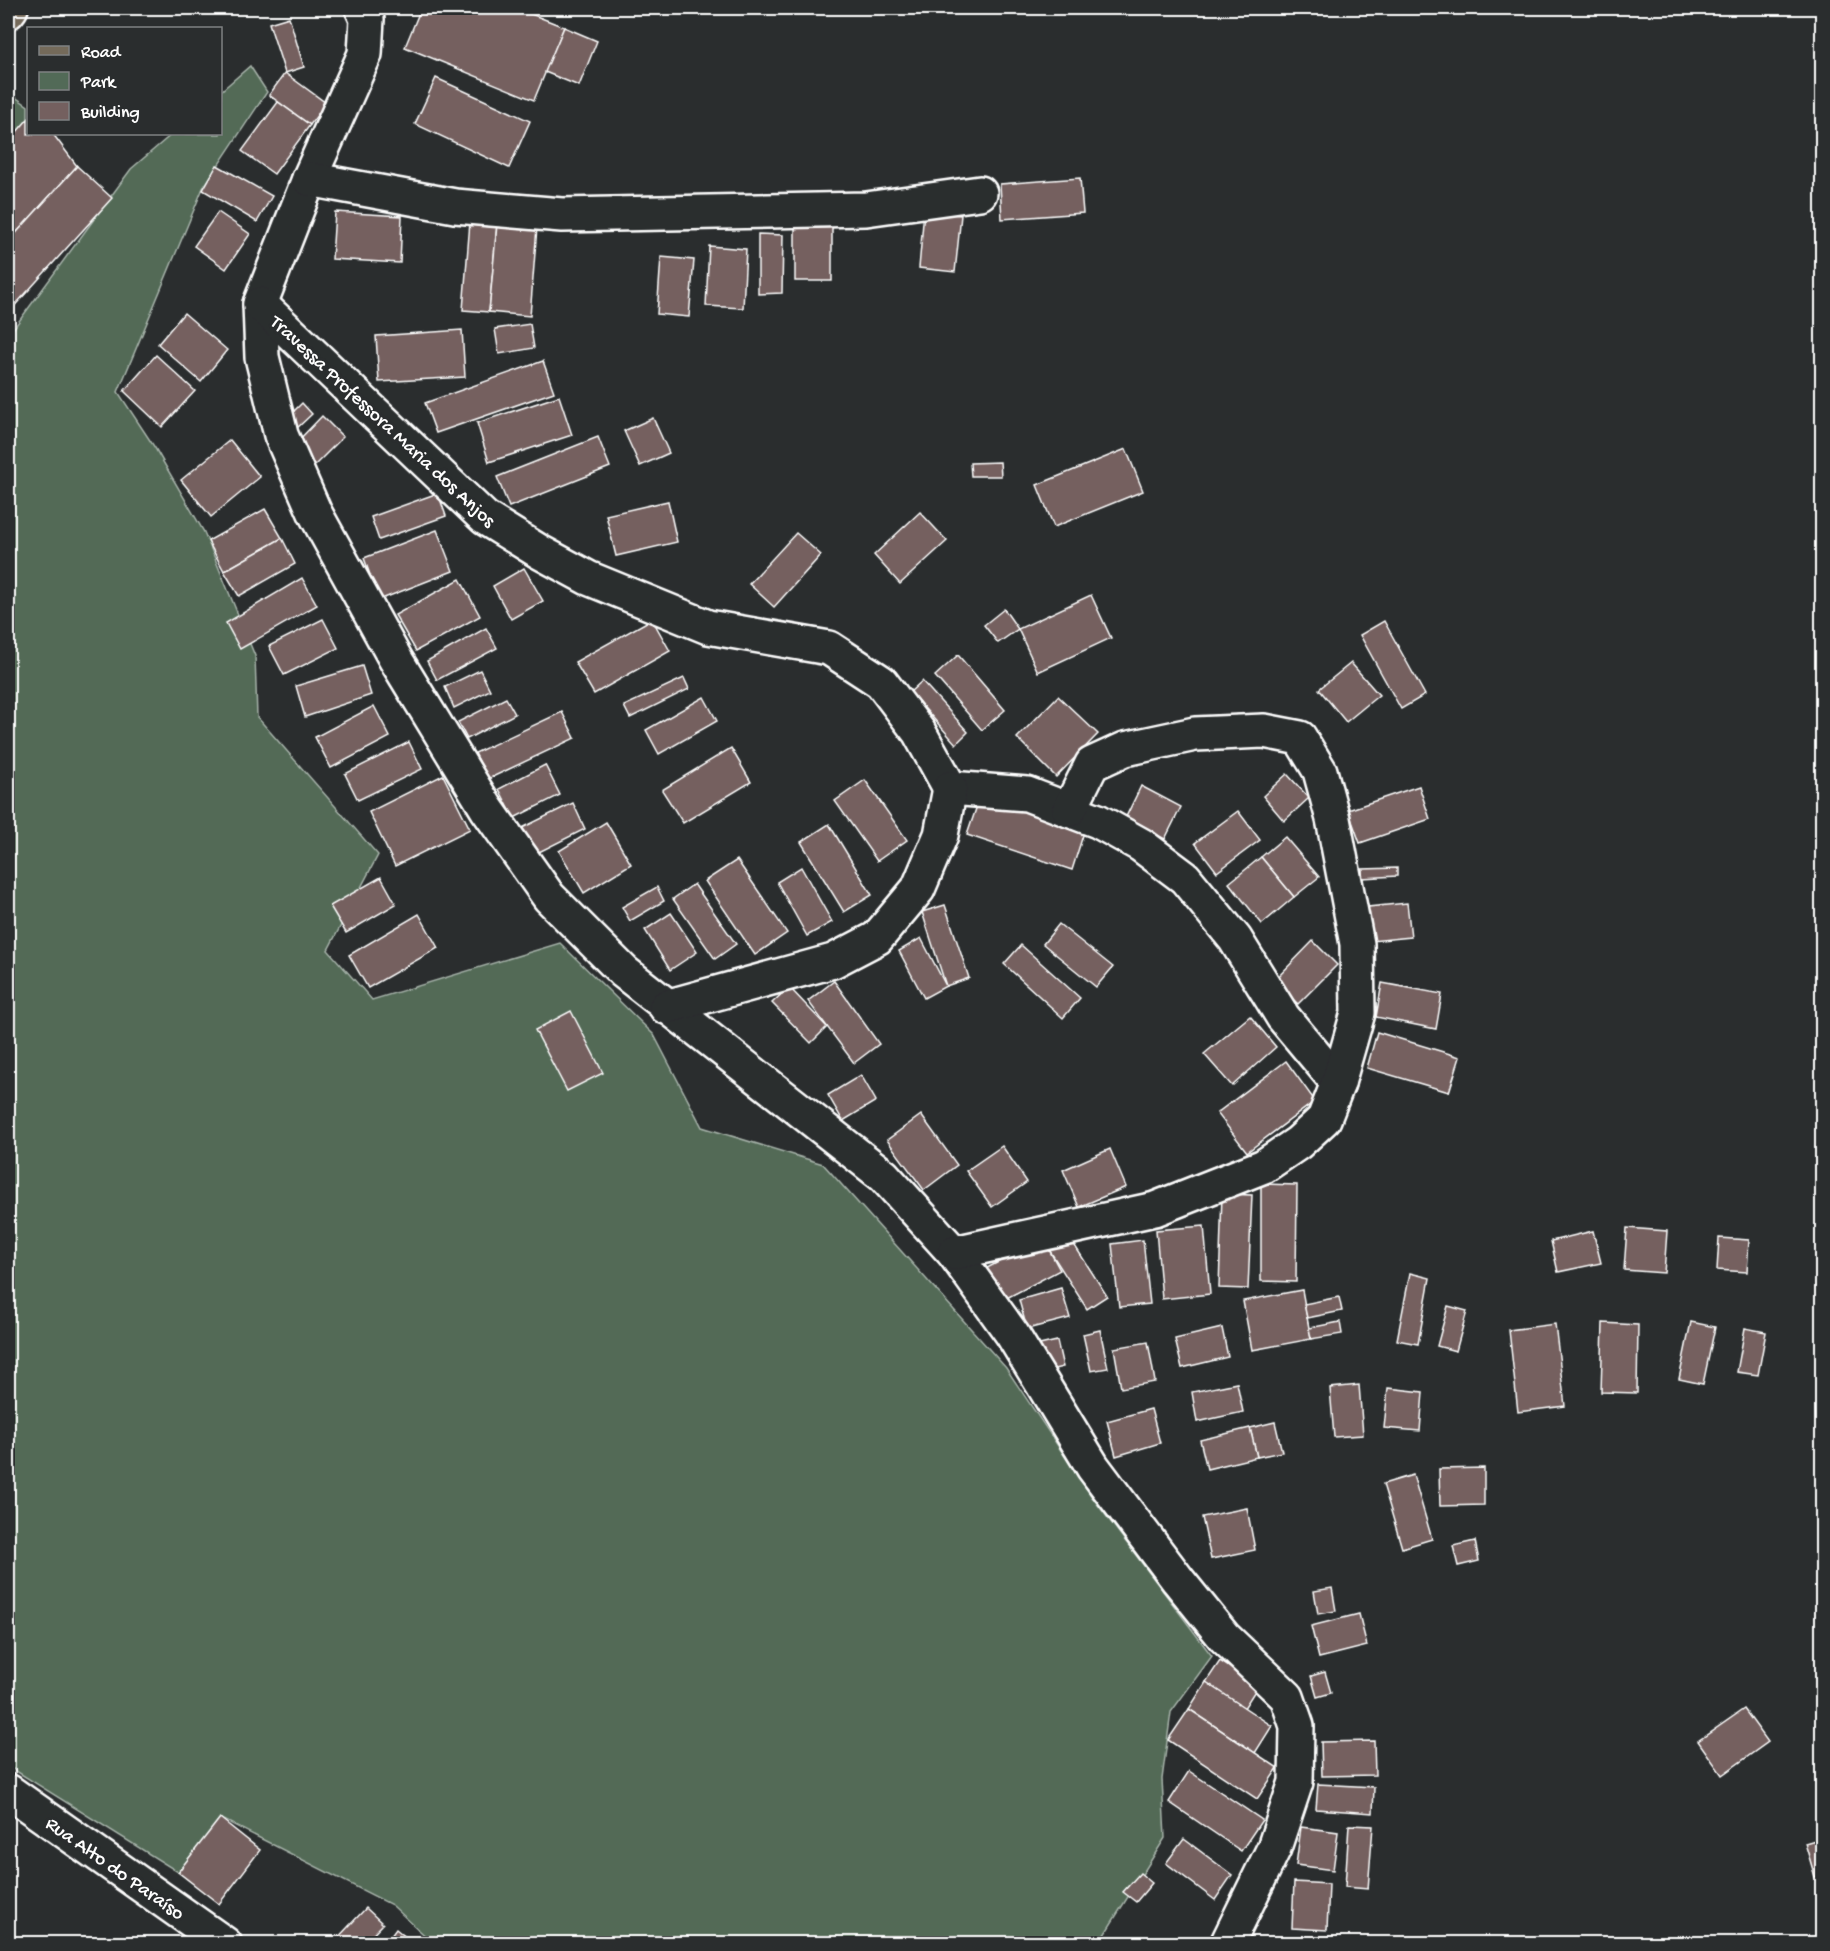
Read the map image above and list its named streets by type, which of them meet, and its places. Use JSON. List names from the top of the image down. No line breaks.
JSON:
{"streets":{"street":["Travessa Professora Maria dos Anjos","Rua Alto do Paraíso"]},"legend":["Road","Park","Building"]}
